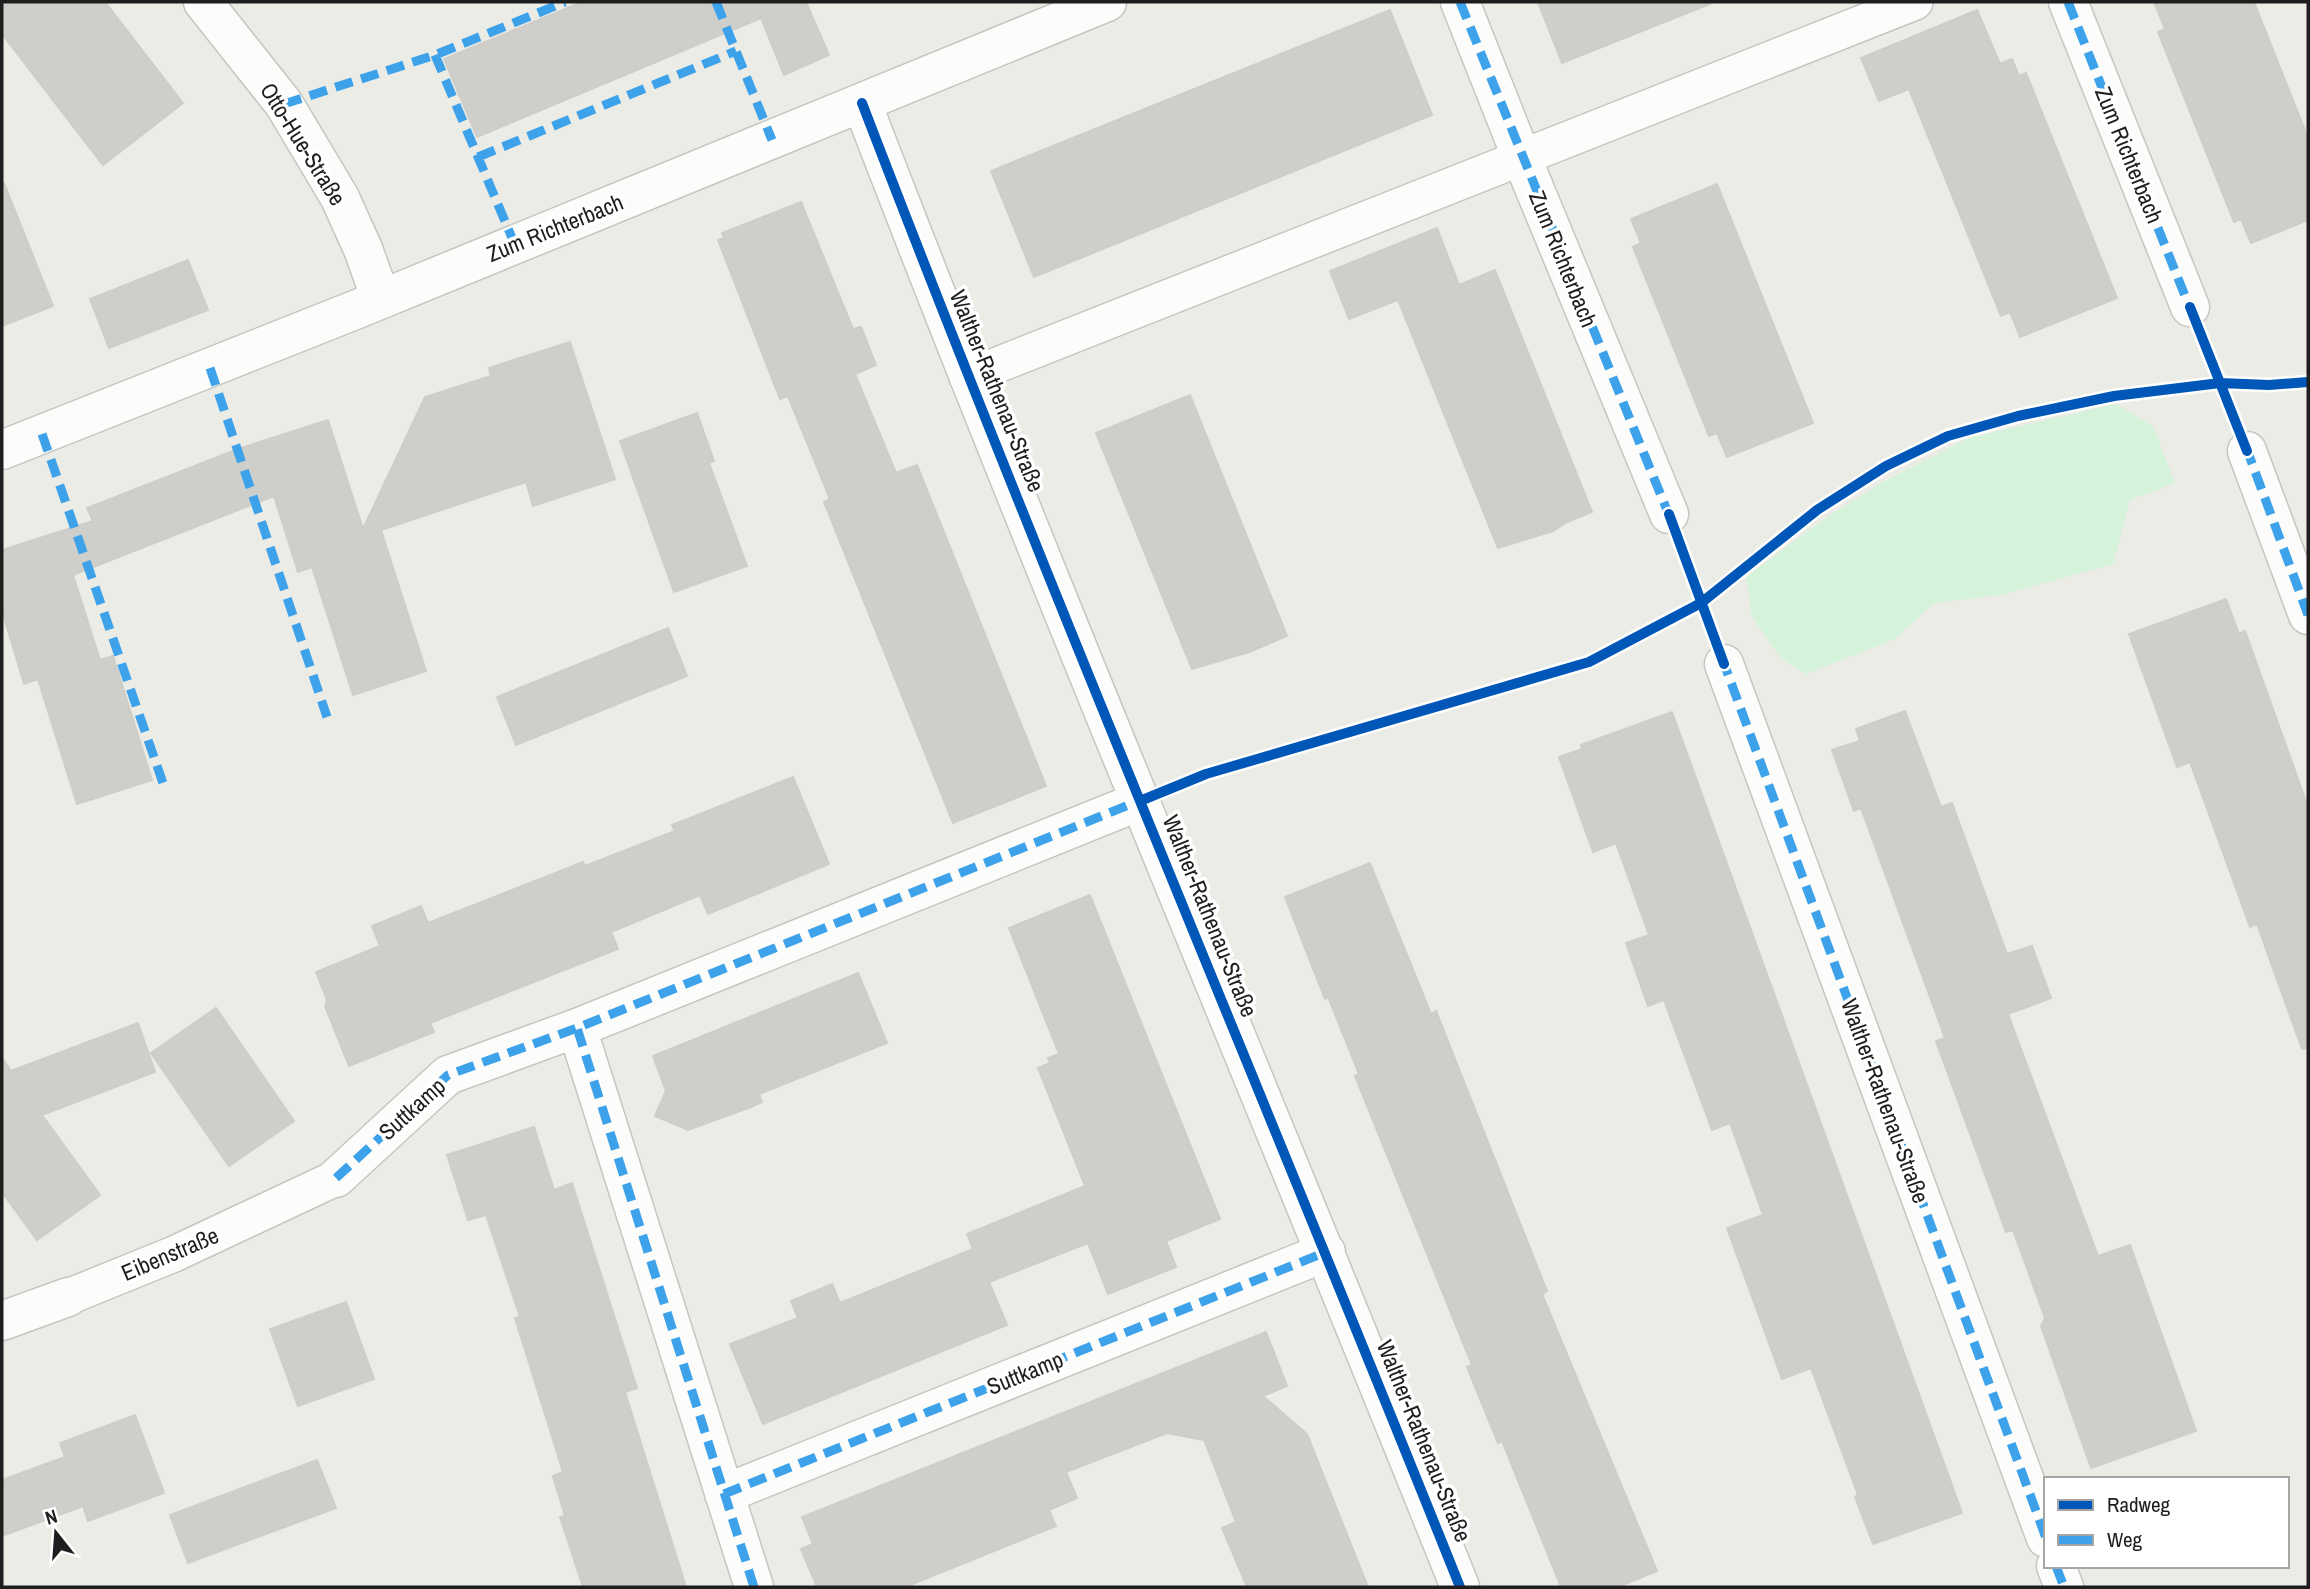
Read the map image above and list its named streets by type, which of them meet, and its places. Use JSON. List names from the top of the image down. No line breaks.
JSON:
{"streets":{"street":["Otto-Hue-Straße","Zum Richterbach","Walther-Rathenau-Straße","Suttkamp","Eibenstraße"]},"crossings":[["Otto-Hue-Straße","Zum Richterbach"],["Zum Richterbach","Walther-Rathenau-Straße"],["Walther-Rathenau-Straße","Suttkamp"],["Suttkamp","Eibenstraße"]],"legend":["Radweg","Weg"],"north":"top"}
